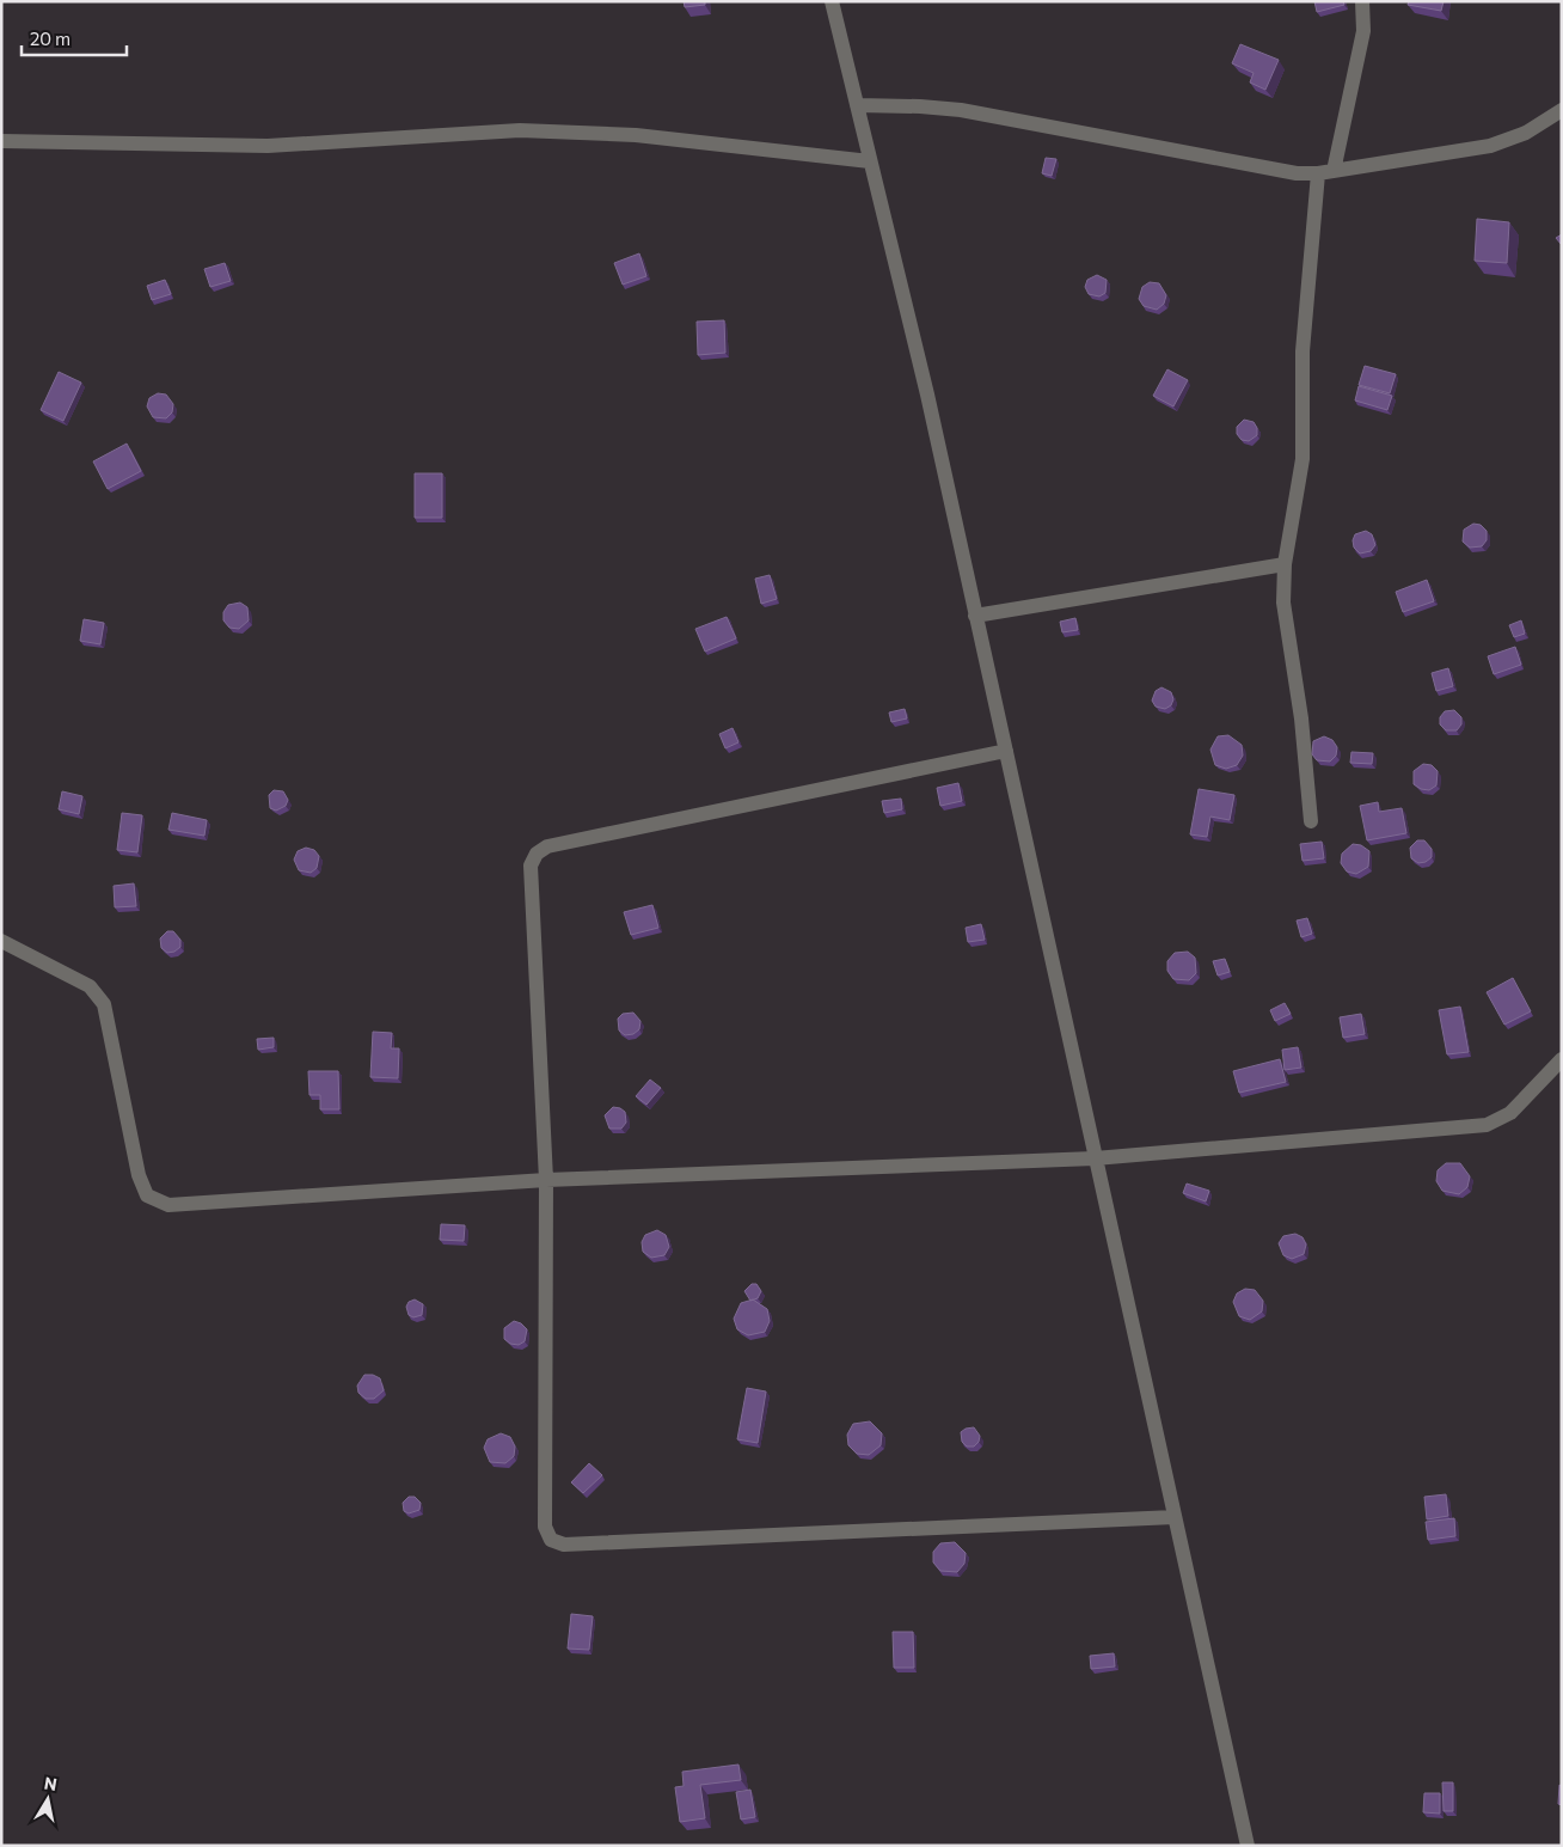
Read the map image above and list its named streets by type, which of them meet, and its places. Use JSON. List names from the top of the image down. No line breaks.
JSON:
{"scale_bar":"20 m","north":"top"}
